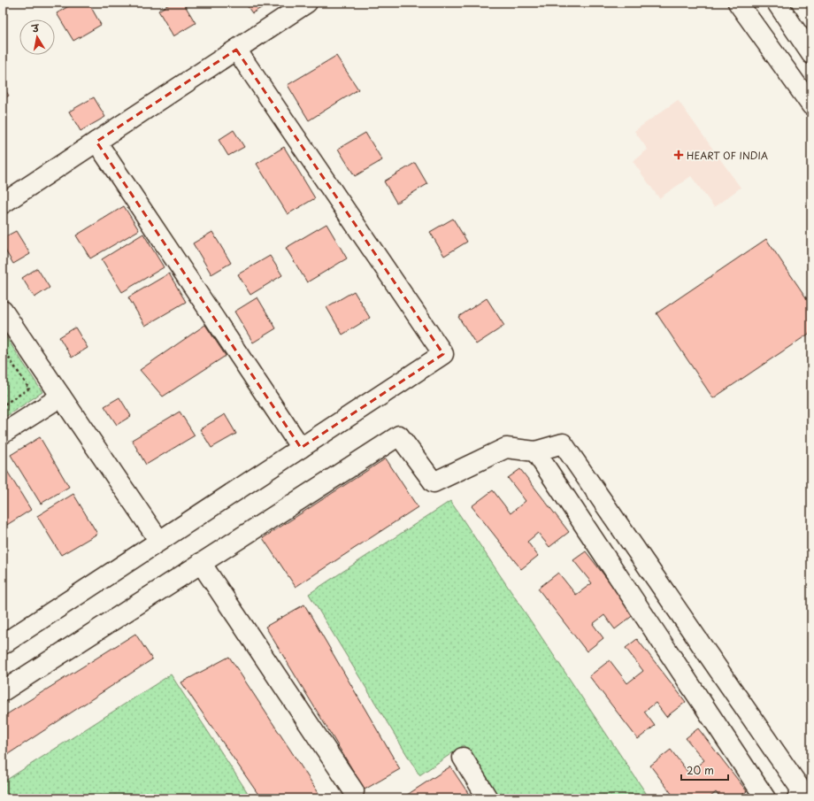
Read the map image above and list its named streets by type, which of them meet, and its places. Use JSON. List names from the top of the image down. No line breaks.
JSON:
{"places":{"health":["HEART OF INDIA"]},"scale_bar":"20 m","north":"top"}
